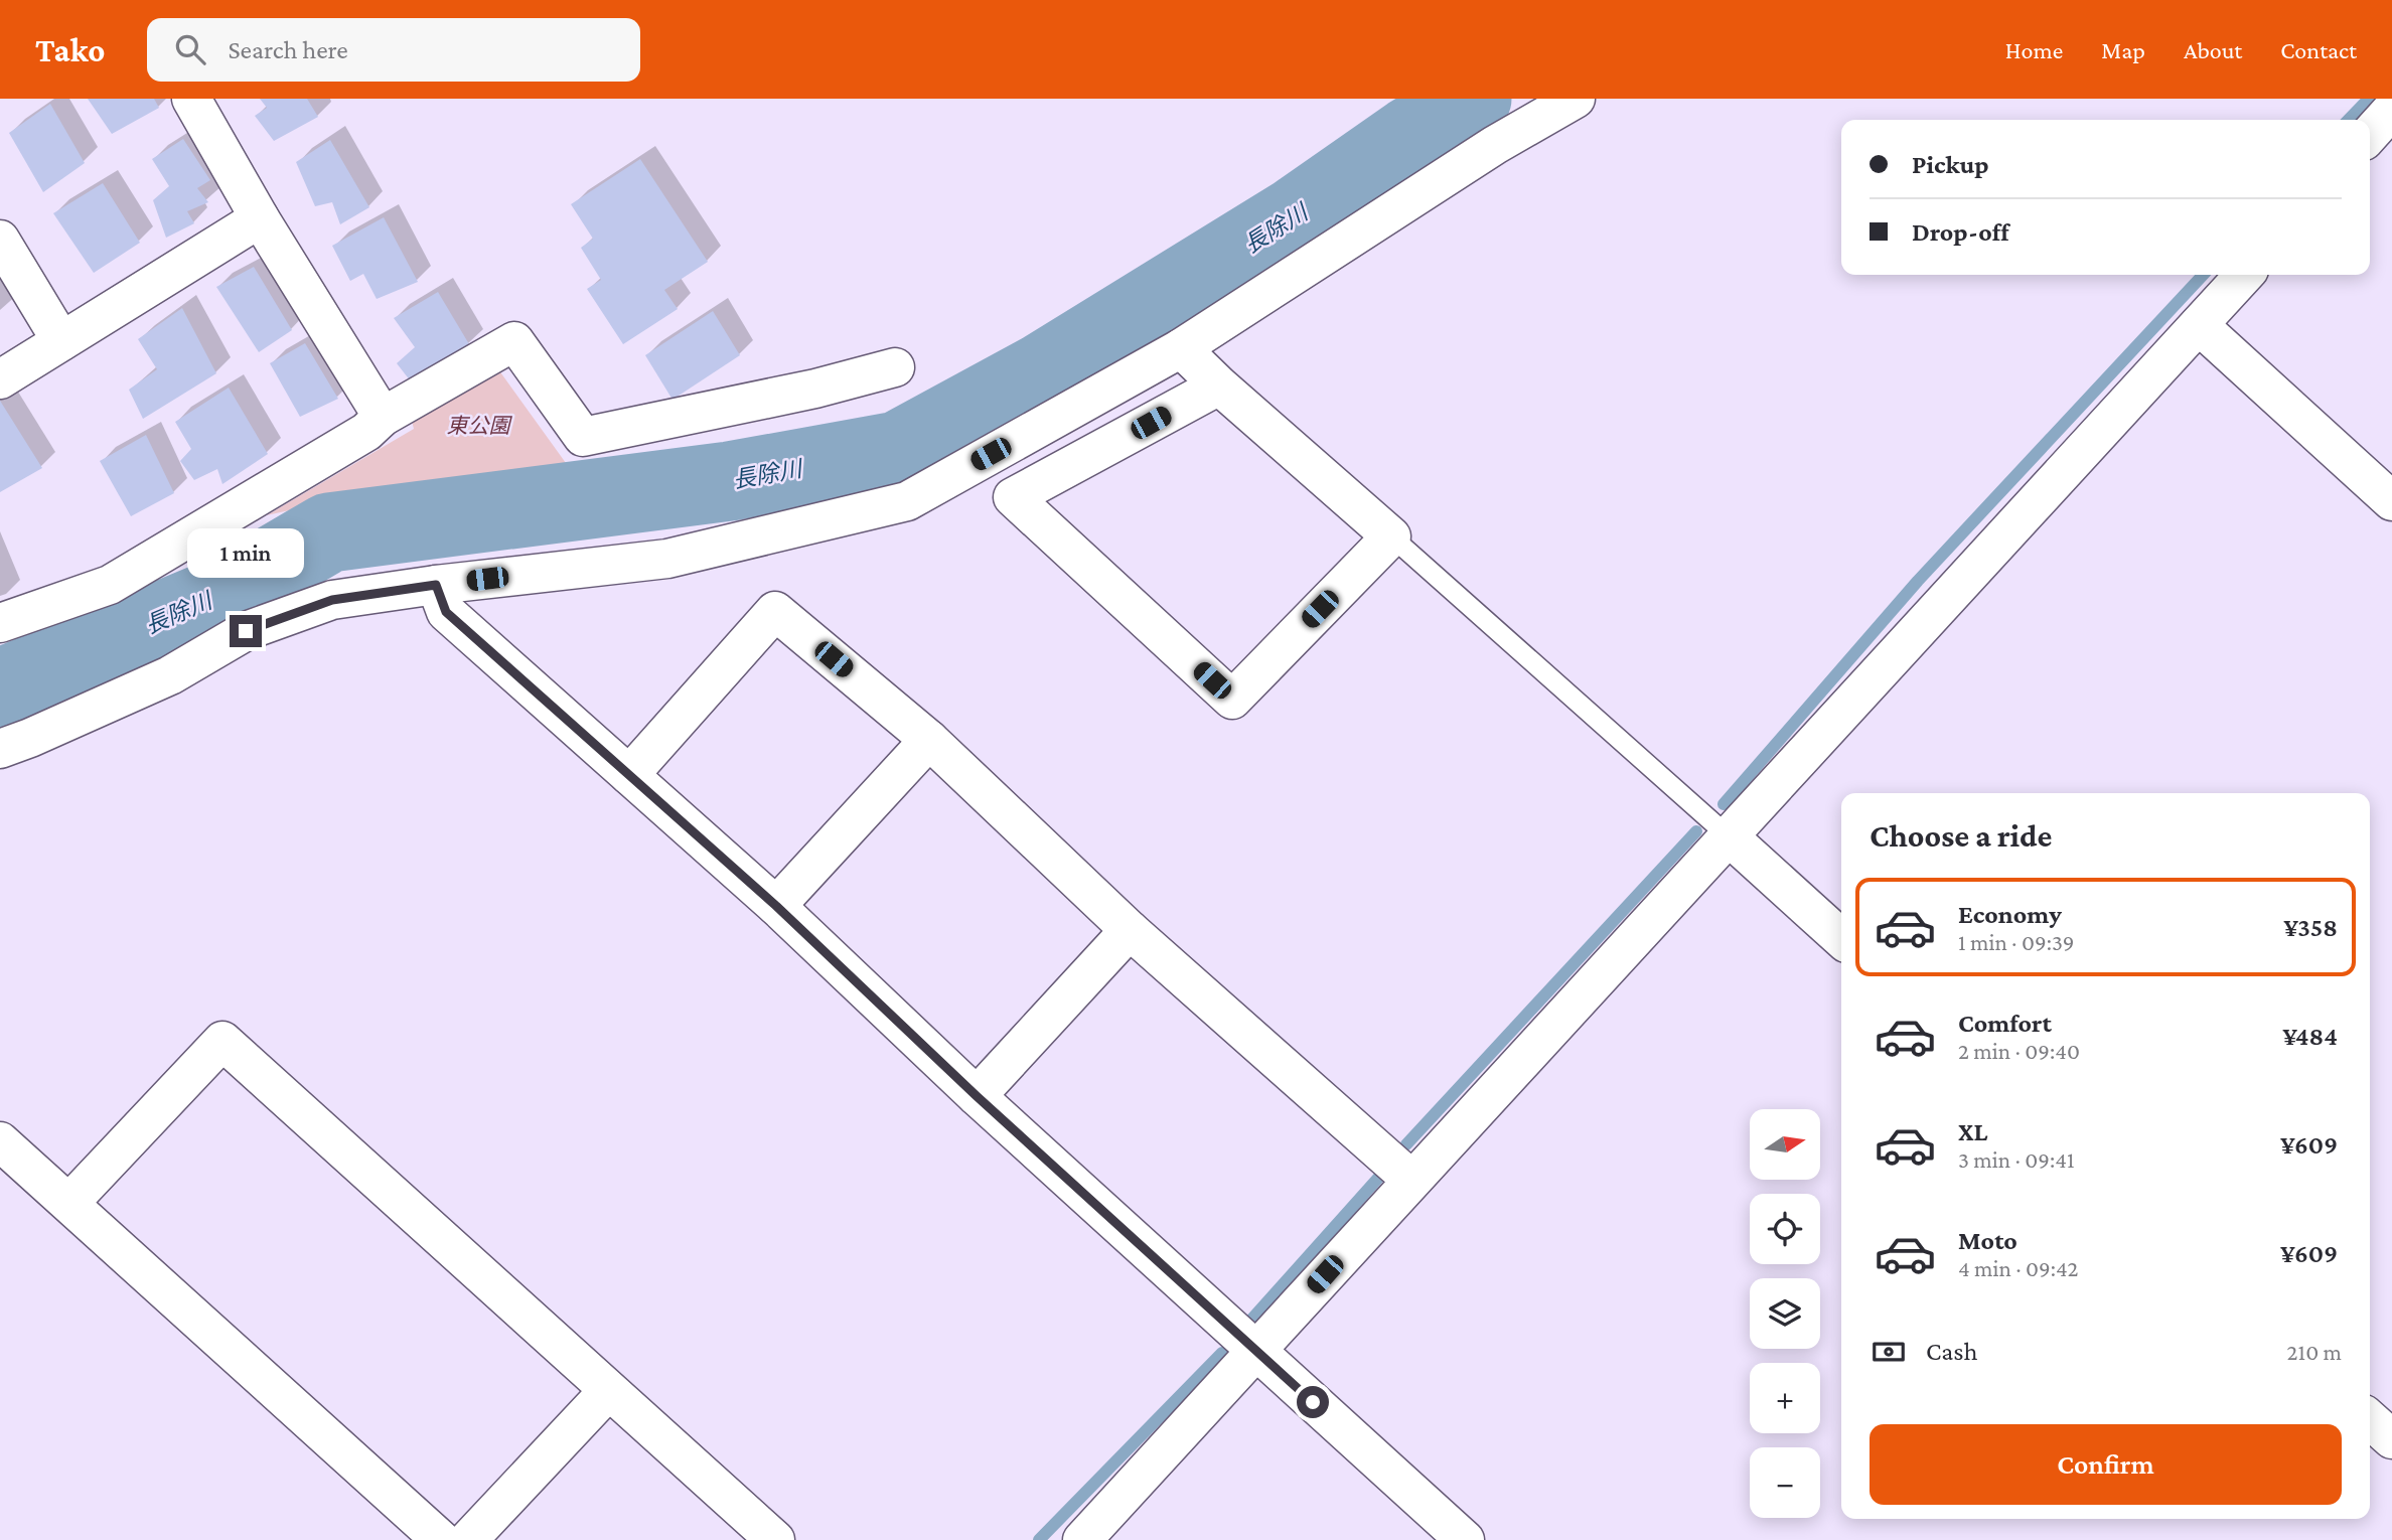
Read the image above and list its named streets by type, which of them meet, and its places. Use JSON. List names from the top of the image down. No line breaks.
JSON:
{"water":["長除川"],"parks":["東公園"],"north":"right","page":{"header":"Tako","search":"Search here","nav":["Home","Map","About","Contact"],"banner":["Pickup","Drop-off"],"bubble":"1 min","heading":"Choose a ride","list":[{"name":"Economy","note":"1 min · 09:39","value":"¥358"},{"name":"Comfort","note":"2 min · 09:40","value":"¥484"},{"name":"XL","note":"3 min · 09:41","value":"¥609"},{"name":"Moto","note":"4 min · 09:42","value":"¥609"}],"map_buttons":["+","−"],"pay":["Cash","210 m"],"buttons":"Confirm"}}
